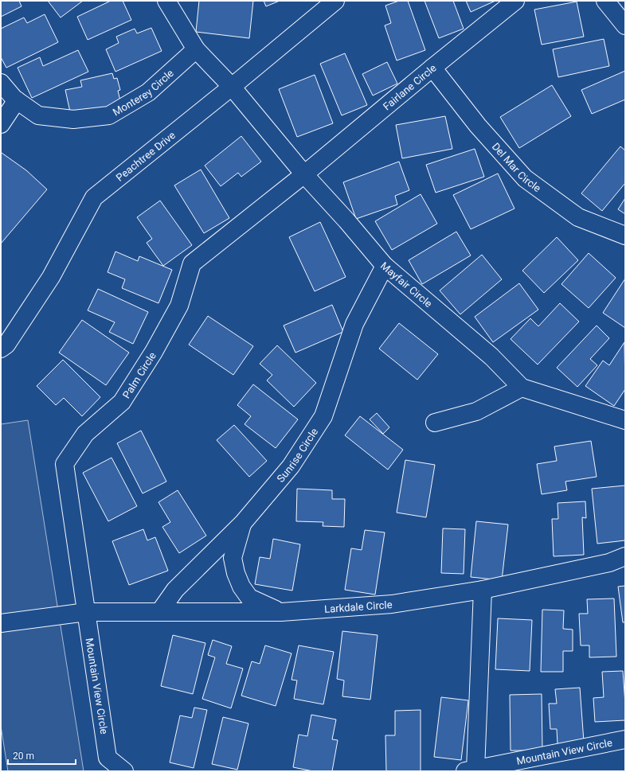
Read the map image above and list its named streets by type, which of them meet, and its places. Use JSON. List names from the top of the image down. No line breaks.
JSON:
{"streets":{"street":["Fairlane Circle","Monterey Circle","Peachtree Drive","Del Mar Circle","Mayfair Circle","Palm Circle","Sunrise Circle","Larkdale Circle","Mountain View Circle"]},"crossings":[["Fairlane Circle","Del Mar Circle"],["Fairlane Circle","Mayfair Circle"],["Fairlane Circle","Palm Circle"],["Monterey Circle","Mayfair Circle"],["Peachtree Drive","Mayfair Circle"],["Mayfair Circle","Palm Circle"],["Mayfair Circle","Sunrise Circle"],["Palm Circle","Larkdale Circle"],["Palm Circle","Mountain View Circle"],["Sunrise Circle","Larkdale Circle"],["Larkdale Circle","Mountain View Circle"]],"scale_bar":"20 m"}
